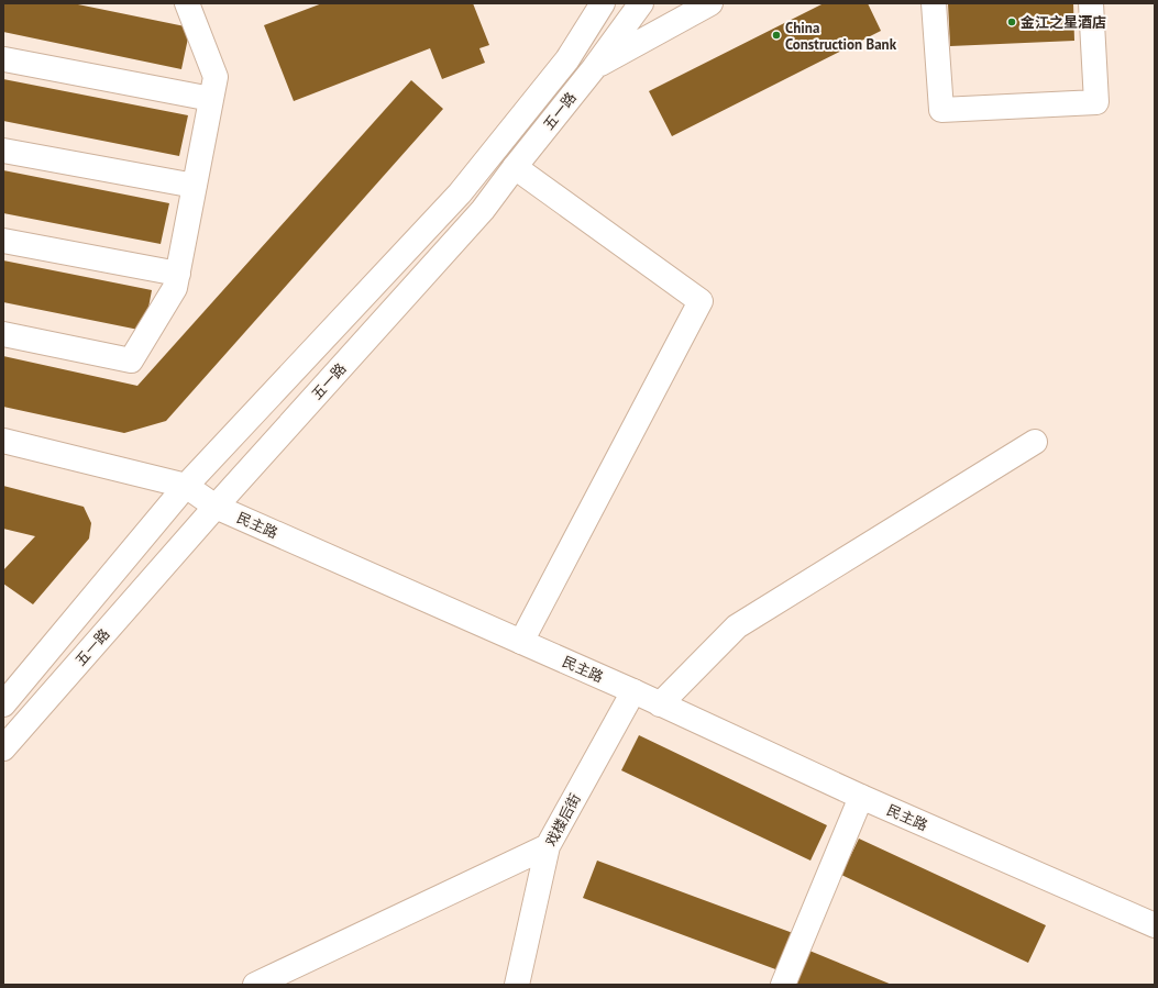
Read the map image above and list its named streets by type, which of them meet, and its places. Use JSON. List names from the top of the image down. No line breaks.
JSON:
{"streets":{"street":["五一路","民主路","戏楼后街"]},"crossings":[["五一路","民主路"],["民主路","戏楼后街"]],"places":["金江之星酒店","China Construction Bank"]}
